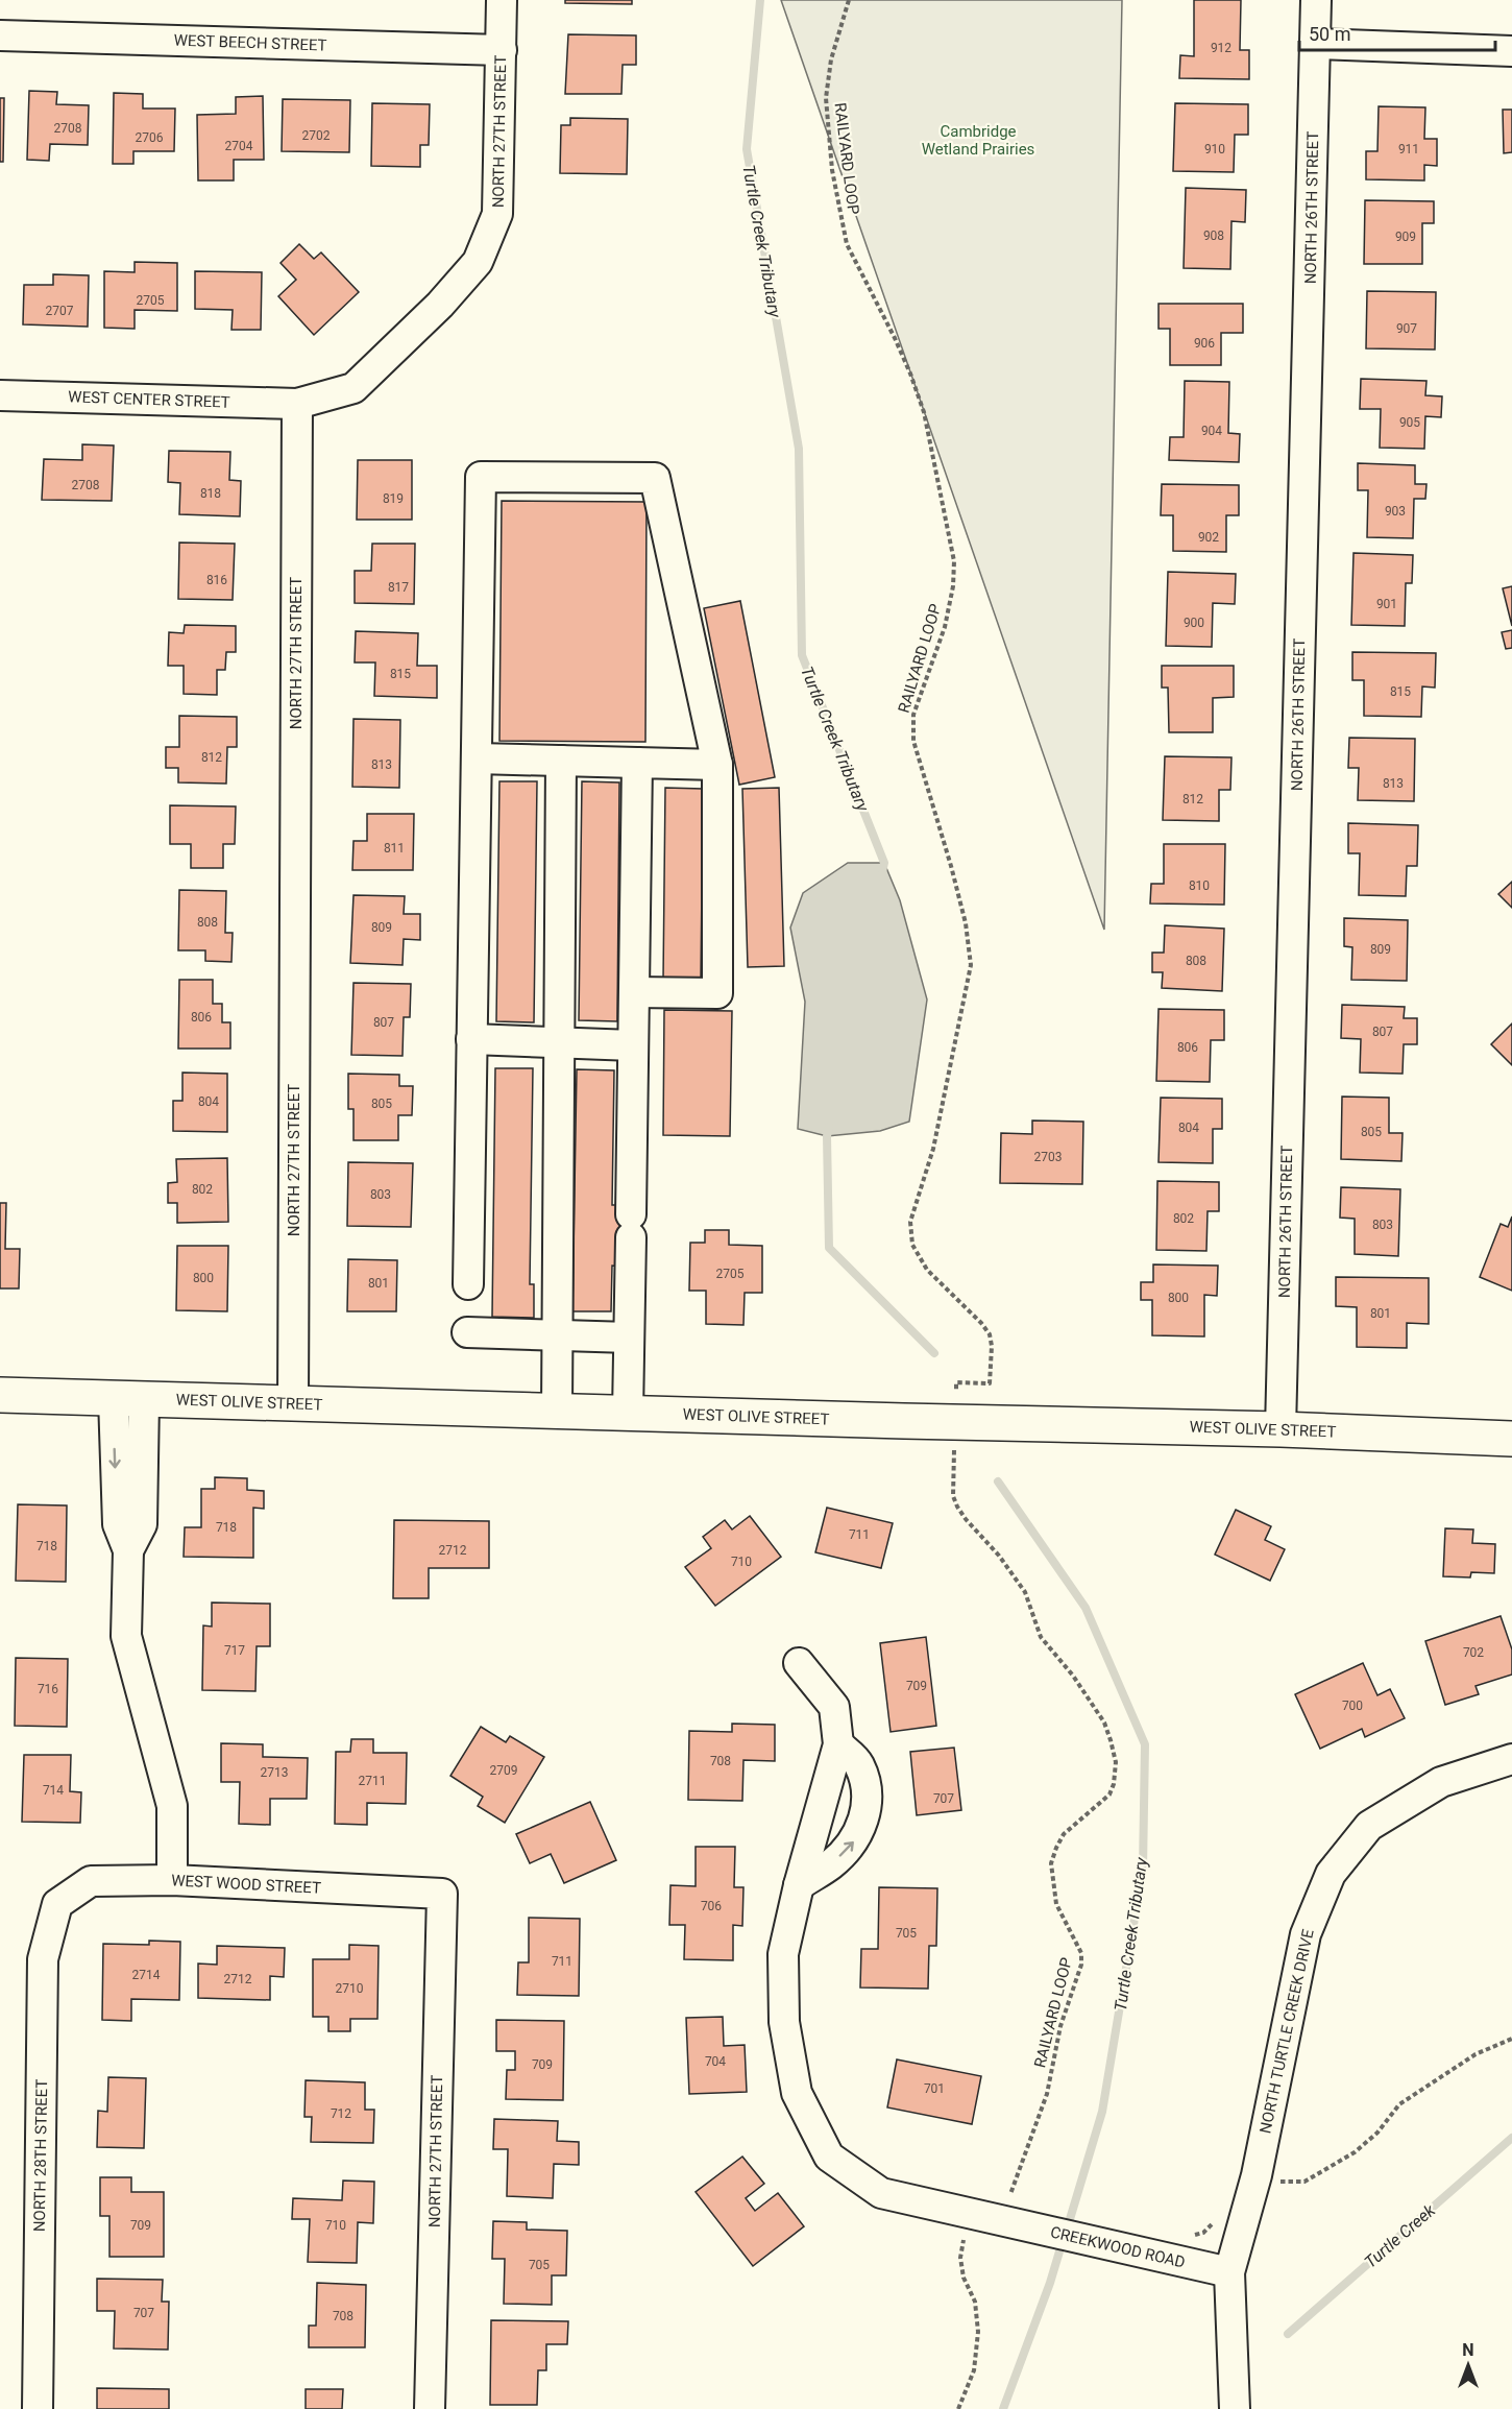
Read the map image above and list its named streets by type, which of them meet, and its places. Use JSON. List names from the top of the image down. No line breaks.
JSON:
{"streets":{"main road":["WEST OLIVE STREET"],"street":["WEST BEECH STREET","NORTH 27TH STREET","NORTH 26TH STREET","WEST CENTER STREET","WEST WOOD STREET","NORTH TURTLE CREEK DRIVE","NORTH 28TH STREET","CREEKWOOD ROAD"],"path":["RAILYARD LOOP"]},"crossings":[["WEST BEECH STREET","NORTH 27TH STREET"],["NORTH 27TH STREET","WEST CENTER STREET"],["NORTH 27TH STREET","WEST OLIVE STREET"],["NORTH 27TH STREET","WEST WOOD STREET"],["RAILYARD LOOP","CREEKWOOD ROAD"],["NORTH 26TH STREET","WEST OLIVE STREET"],["WEST WOOD STREET","NORTH 28TH STREET"],["NORTH TURTLE CREEK DRIVE","CREEKWOOD ROAD"]],"water":["Turtle Creek Tributary","Turtle Creek"],"parks":["Cambridge Wetland Prairies"],"house_numbers":["912","2708","2702","2706","2704","910","911","908","909","2705","2707","907","906","905","904","2708","818","819","903","902","816","817","901","900","815","815","812","813","813","812","811","810","808","809","809","808","806","807","807","806","804","805","804","805","2703","802","803","802","803","2705","800","801","800","801","718","711","718","2712","710","717","702","709","716","700","708","2709","2713","2711","714","707","706","705","711","2714","2712","2710","704","709","701","712","709","710","705","707","708"],"scale_bar":"50 m","north":"top"}
